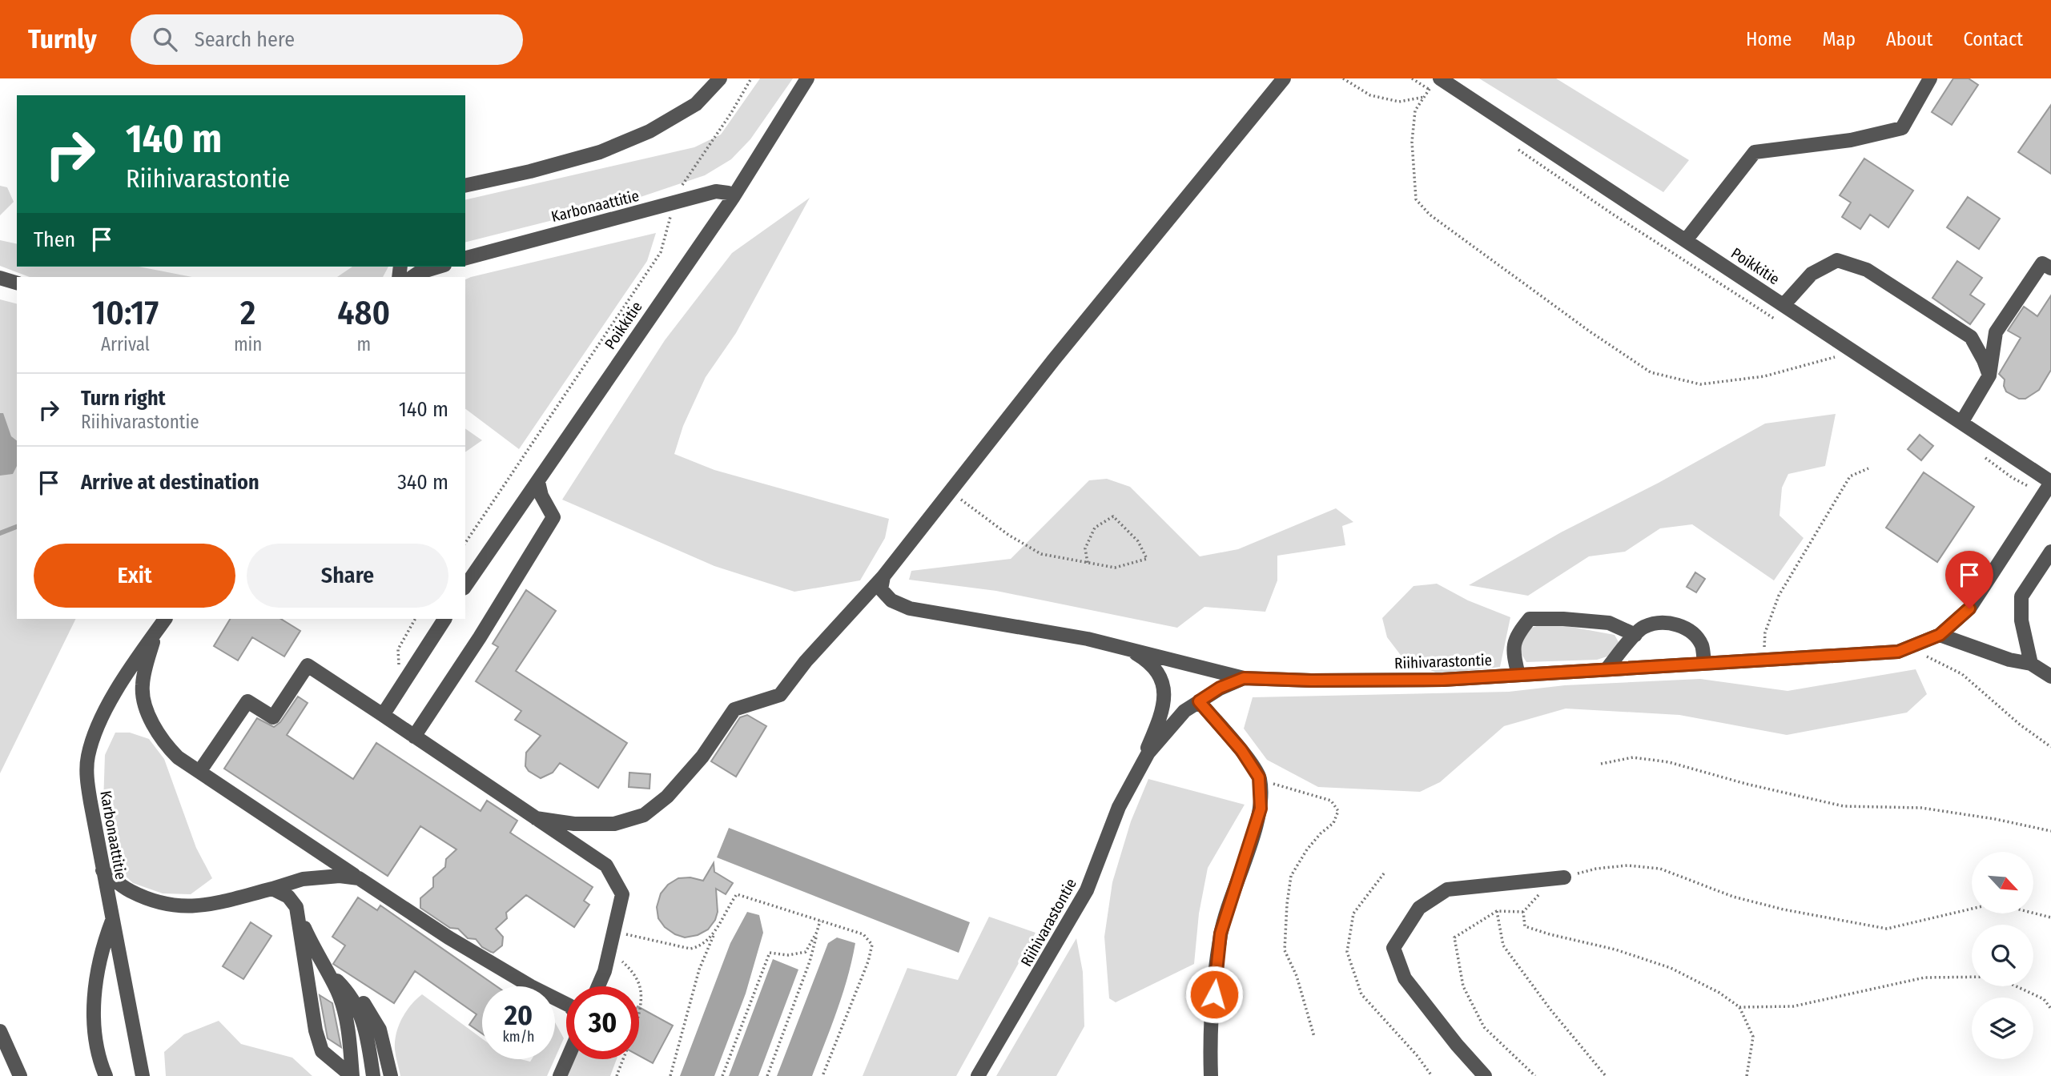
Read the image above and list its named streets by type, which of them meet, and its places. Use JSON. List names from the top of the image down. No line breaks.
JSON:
{"streets":{"street":["Karbonaattitie","Poikkitie","Riihivarastontie"]},"crossings":[["Karbonaattitie","Poikkitie"],["Poikkitie","Riihivarastontie"]],"north":"bottom right","page":{"header":"Turnly","search":"Search here","nav":["Home","Map","About","Contact"],"turn":["140 m","Riihivarastontie"],"then":"Then","eta":["10:17","Arrival","2","min","480","m"],"list":[{"name":"Turn right","note":"Riihivarastontie","value":"140 m"},{"name":"Arrive at destination","value":"340 m"}],"buttons":["Exit","Share"],"speed":"20 km/h","limit":"30"}}
